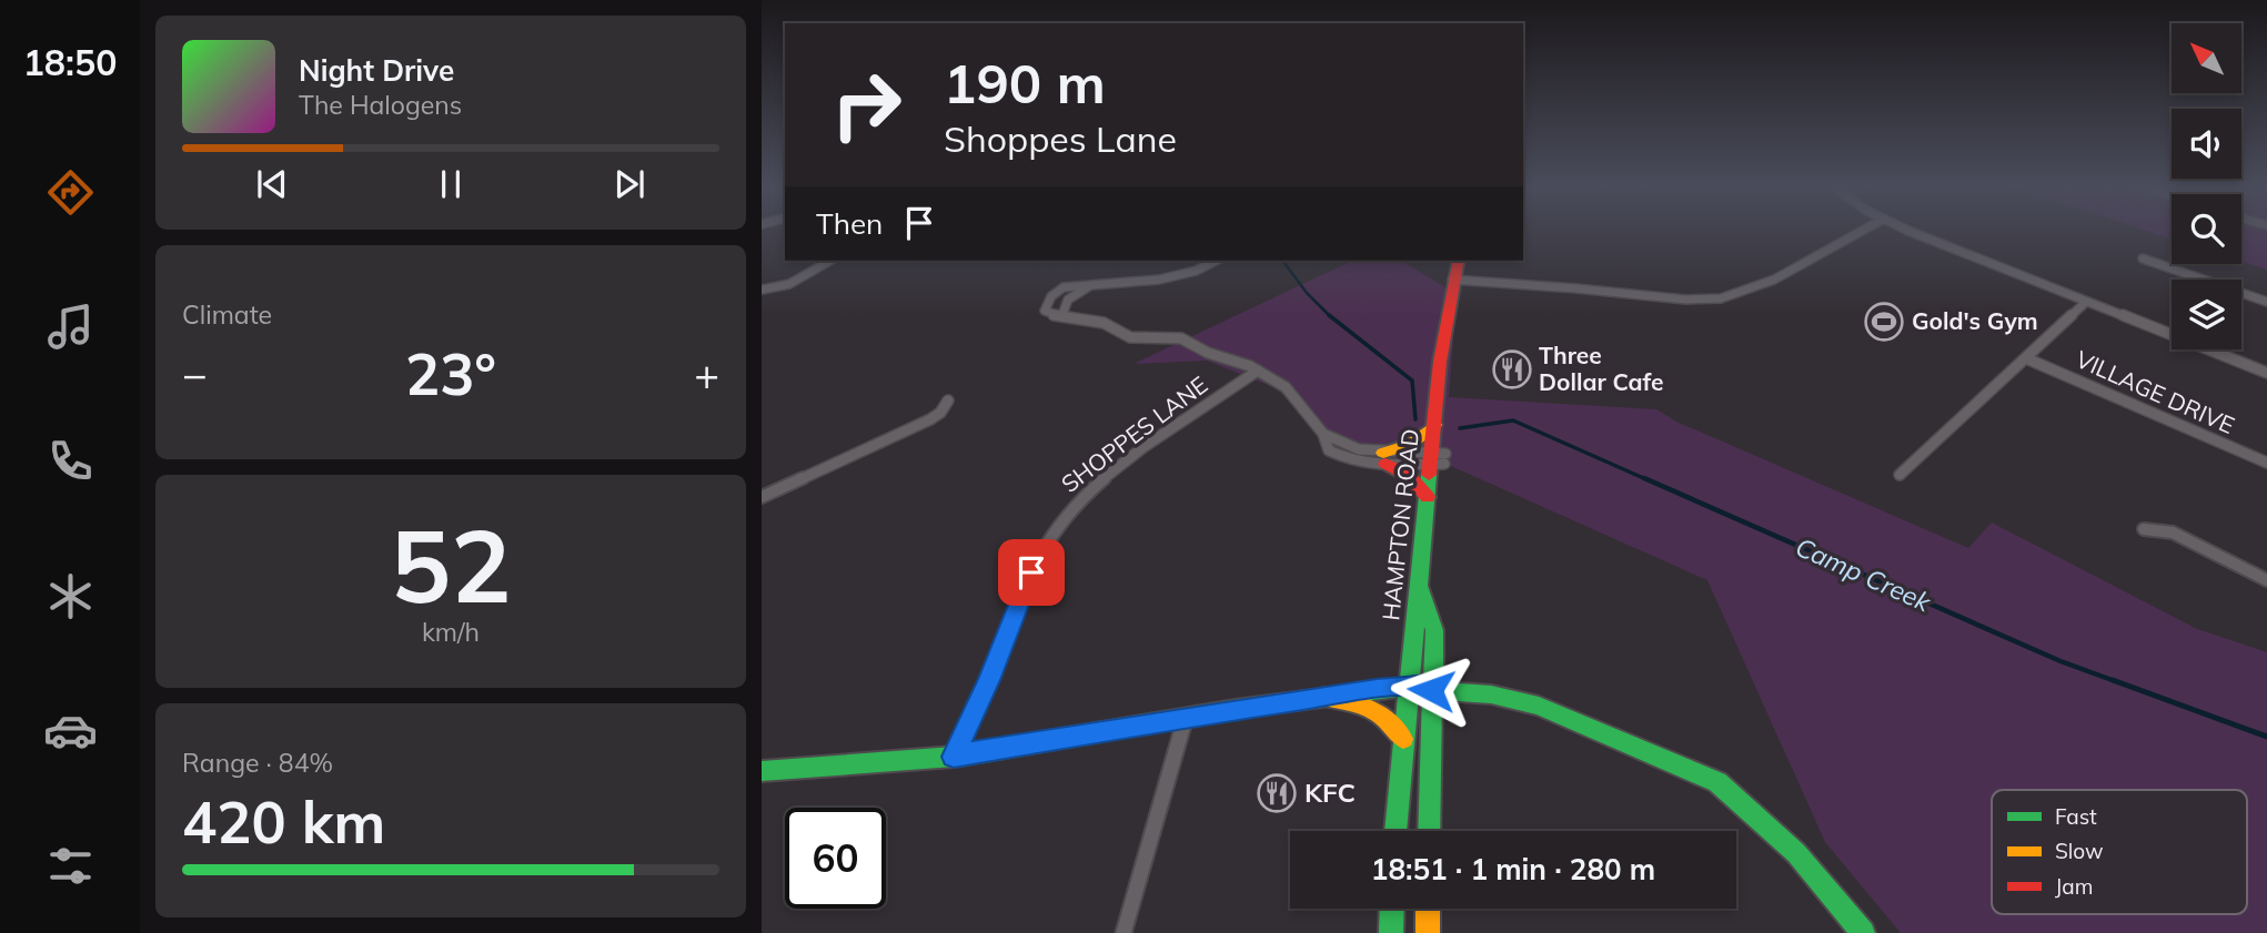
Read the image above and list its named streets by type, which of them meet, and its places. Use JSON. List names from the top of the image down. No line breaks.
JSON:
{"streets":{"main road":["HAMPTON ROAD"],"street":["VILLAGE DRIVE","SHOPPES LANE"]},"water":["Camp Creek"],"places":{"sports":["Gold's Gym"],"restaurant":["Three Dollar Cafe","KFC"]},"legend":["Fast","Slow","Jam"],"north":"top left","page":{"tabs":"18:50","turn":["190 m","Shoppes Lane"],"song":["Night Drive","The Halogens"],"then":"Then","tile":["Climate",["52","km/h"],["Range · 84%","420 km"]],"heat":["−","23°","+"],"limit":"60","trip":"18:51 · 1 min · 280 m"}}
